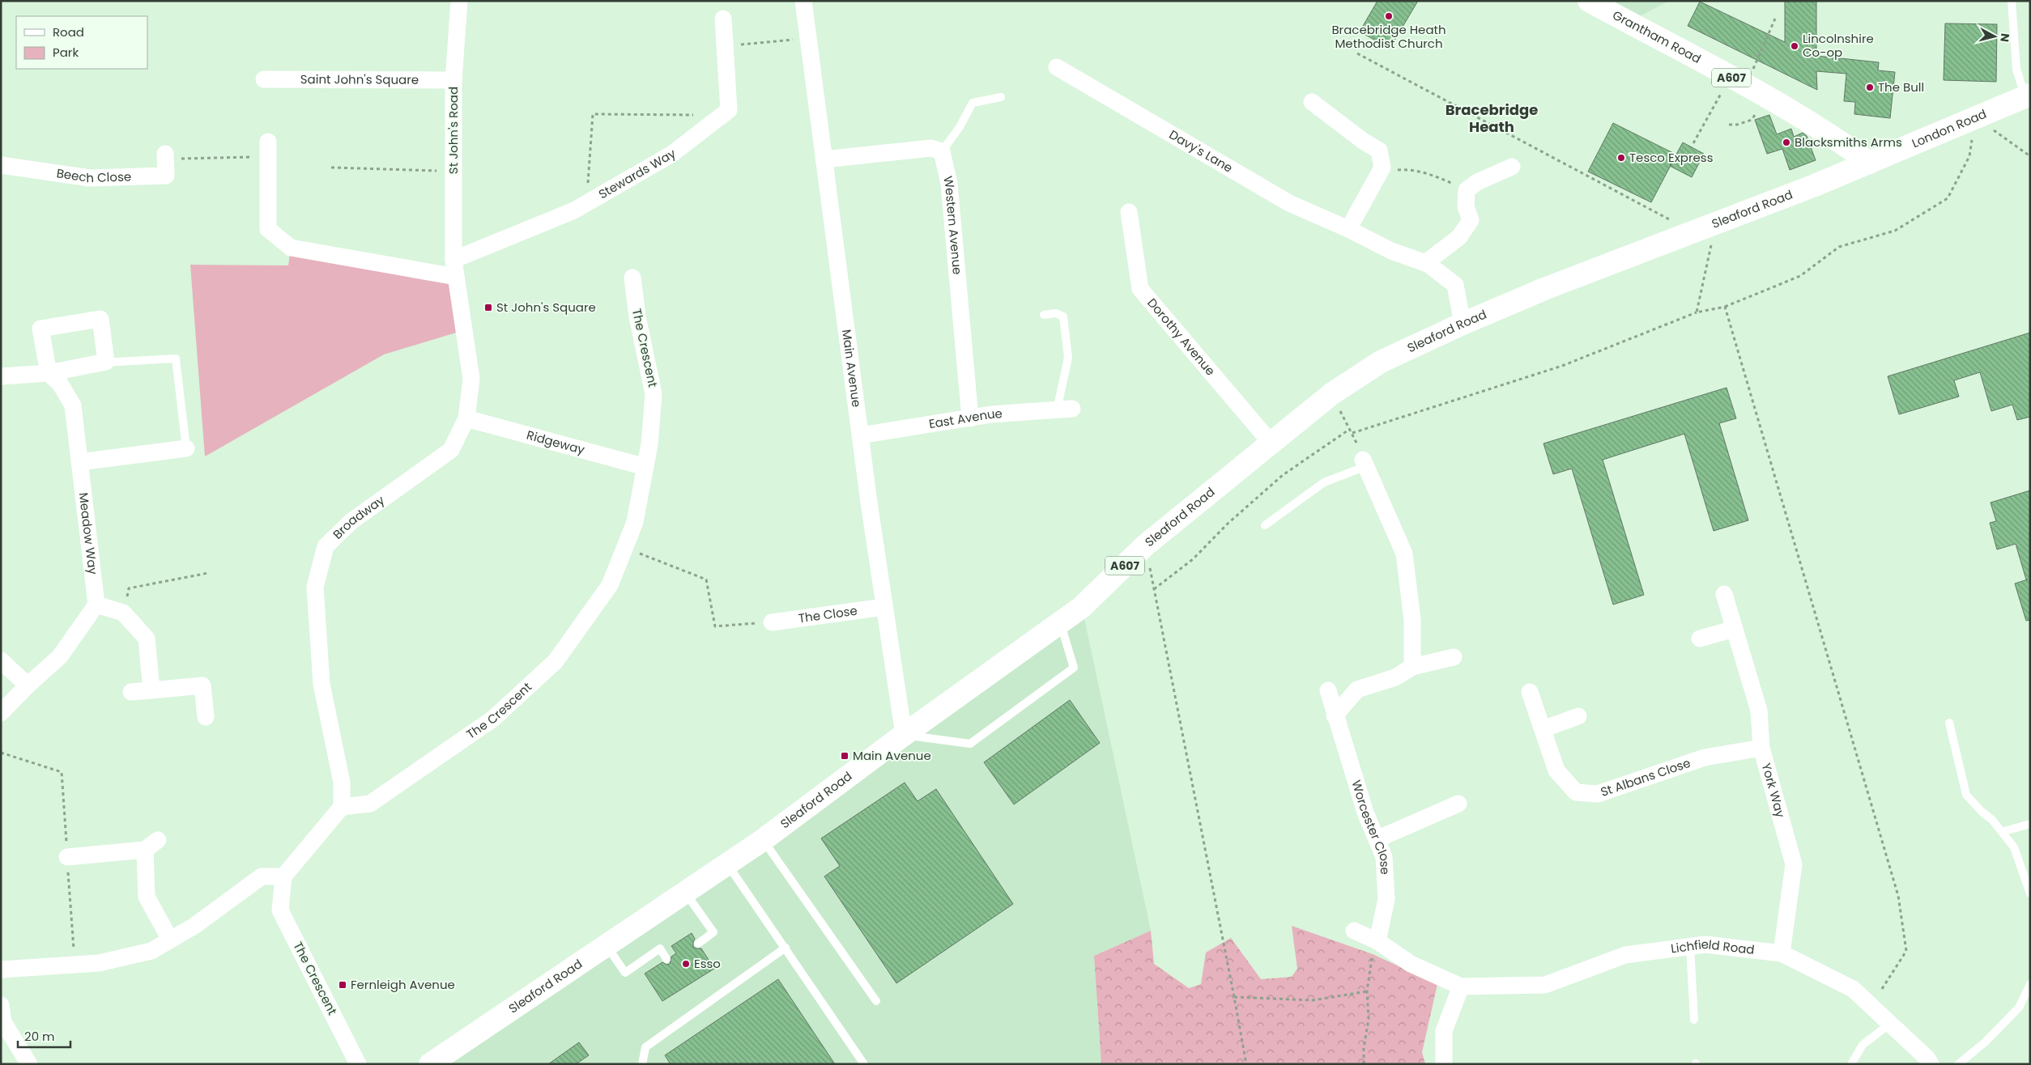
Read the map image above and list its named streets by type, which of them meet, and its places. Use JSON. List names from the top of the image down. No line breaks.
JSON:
{"streets":{"main road":["Grantham Road","A607","London Road","Sleaford Road"],"street":["Saint John's Square","St John's Road","Davy's Lane","Beech Close","Stewards Way","Western Avenue","Dorothy Avenue","The Crescent","Main Avenue","East Avenue","Ridgeway","Broadway","Meadow Way","The Close","St Albans Close","York Way","Worcester Close","Lichfield Road"]},"crossings":[["Grantham Road","London Road"],["Grantham Road","Sleaford Road"],["Saint John's Square","St John's Road"],["London Road","Sleaford Road"],["St John's Road","Stewards Way"],["St John's Road","Broadway"],["Davy's Lane","Sleaford Road"],["Stewards Way","Broadway"],["Sleaford Road","Dorothy Avenue"],["Sleaford Road","Main Avenue"],["Western Avenue","East Avenue"],["The Crescent","Ridgeway"],["The Crescent","Broadway"],["Main Avenue","East Avenue"],["Main Avenue","The Close"],["Ridgeway","Broadway"],["St Albans Close","York Way"],["York Way","Lichfield Road"]],"districts":["Bracebridge Heath"],"places":{"other":["Bracebridge Heath Methodist Church","Lincolnshire Co-op","The Bull","Blacksmiths Arms","Tesco Express","Esso"],"transit":["St John's Square","Main Avenue","Fernleigh Avenue"]},"legend":["Road","Park"],"scale_bar":"20 m","north":"right"}
